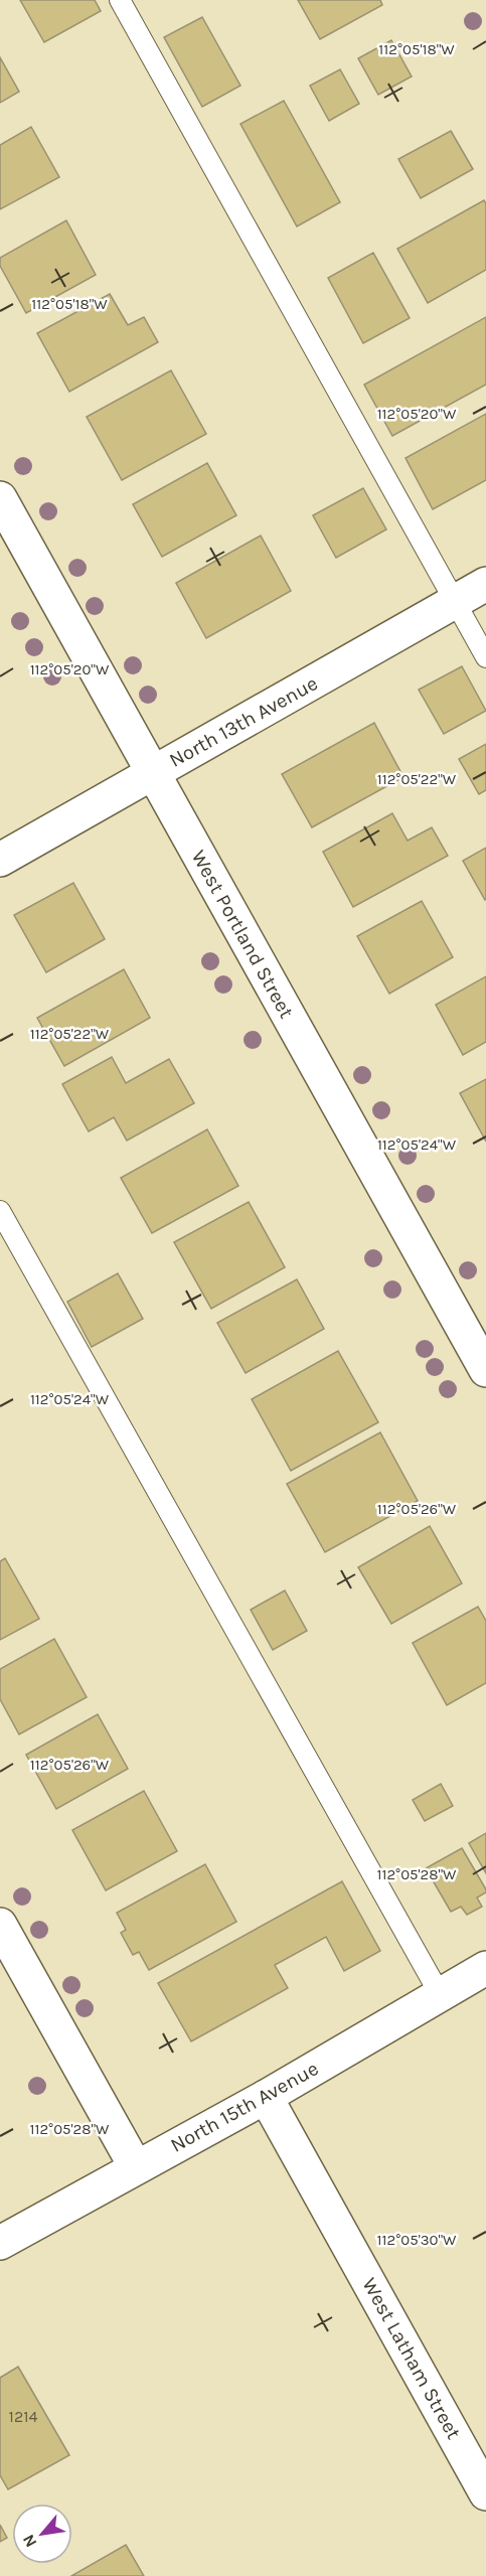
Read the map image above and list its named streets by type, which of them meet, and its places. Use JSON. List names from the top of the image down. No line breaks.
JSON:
{"streets":{"street":["North 13th Avenue","West Portland Street","North 15th Avenue","West Latham Street"]},"crossings":[["North 13th Avenue","West Portland Street"],["North 15th Avenue","West Latham Street"]],"house_numbers":["1214"],"north":"bottom left","coordinates":["112°05'18\"W","112°05'20\"W","112°05'22\"W","112°05'24\"W","112°05'26\"W","112°05'28\"W","112°05'30\"W"]}
